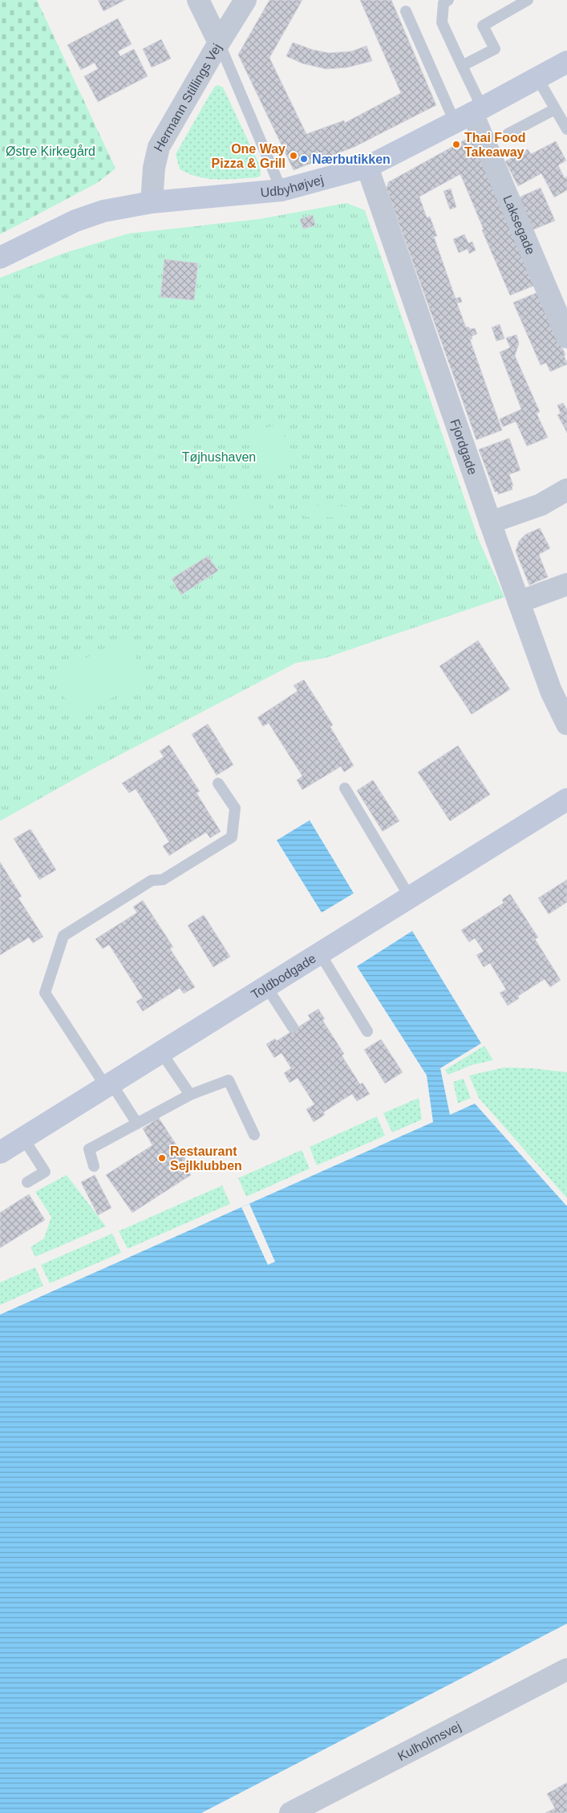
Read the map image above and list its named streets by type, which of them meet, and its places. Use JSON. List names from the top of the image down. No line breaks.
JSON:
{"streets":{"street":["Hermann Stillings Vej","Udbyhøjvej","Laksegade","Fjordgade","Toldbodgade","Kulholmsvej"]},"crossings":[["Hermann Stillings Vej","Udbyhøjvej"],["Udbyhøjvej","Laksegade"],["Udbyhøjvej","Fjordgade"]],"parks":["Østre Kirkegård","Tøjhushaven"],"places":["Thai Food Takeaway","One Way Pizza & Grill","Nærbutikken","Restaurant Sejlklubben"]}
